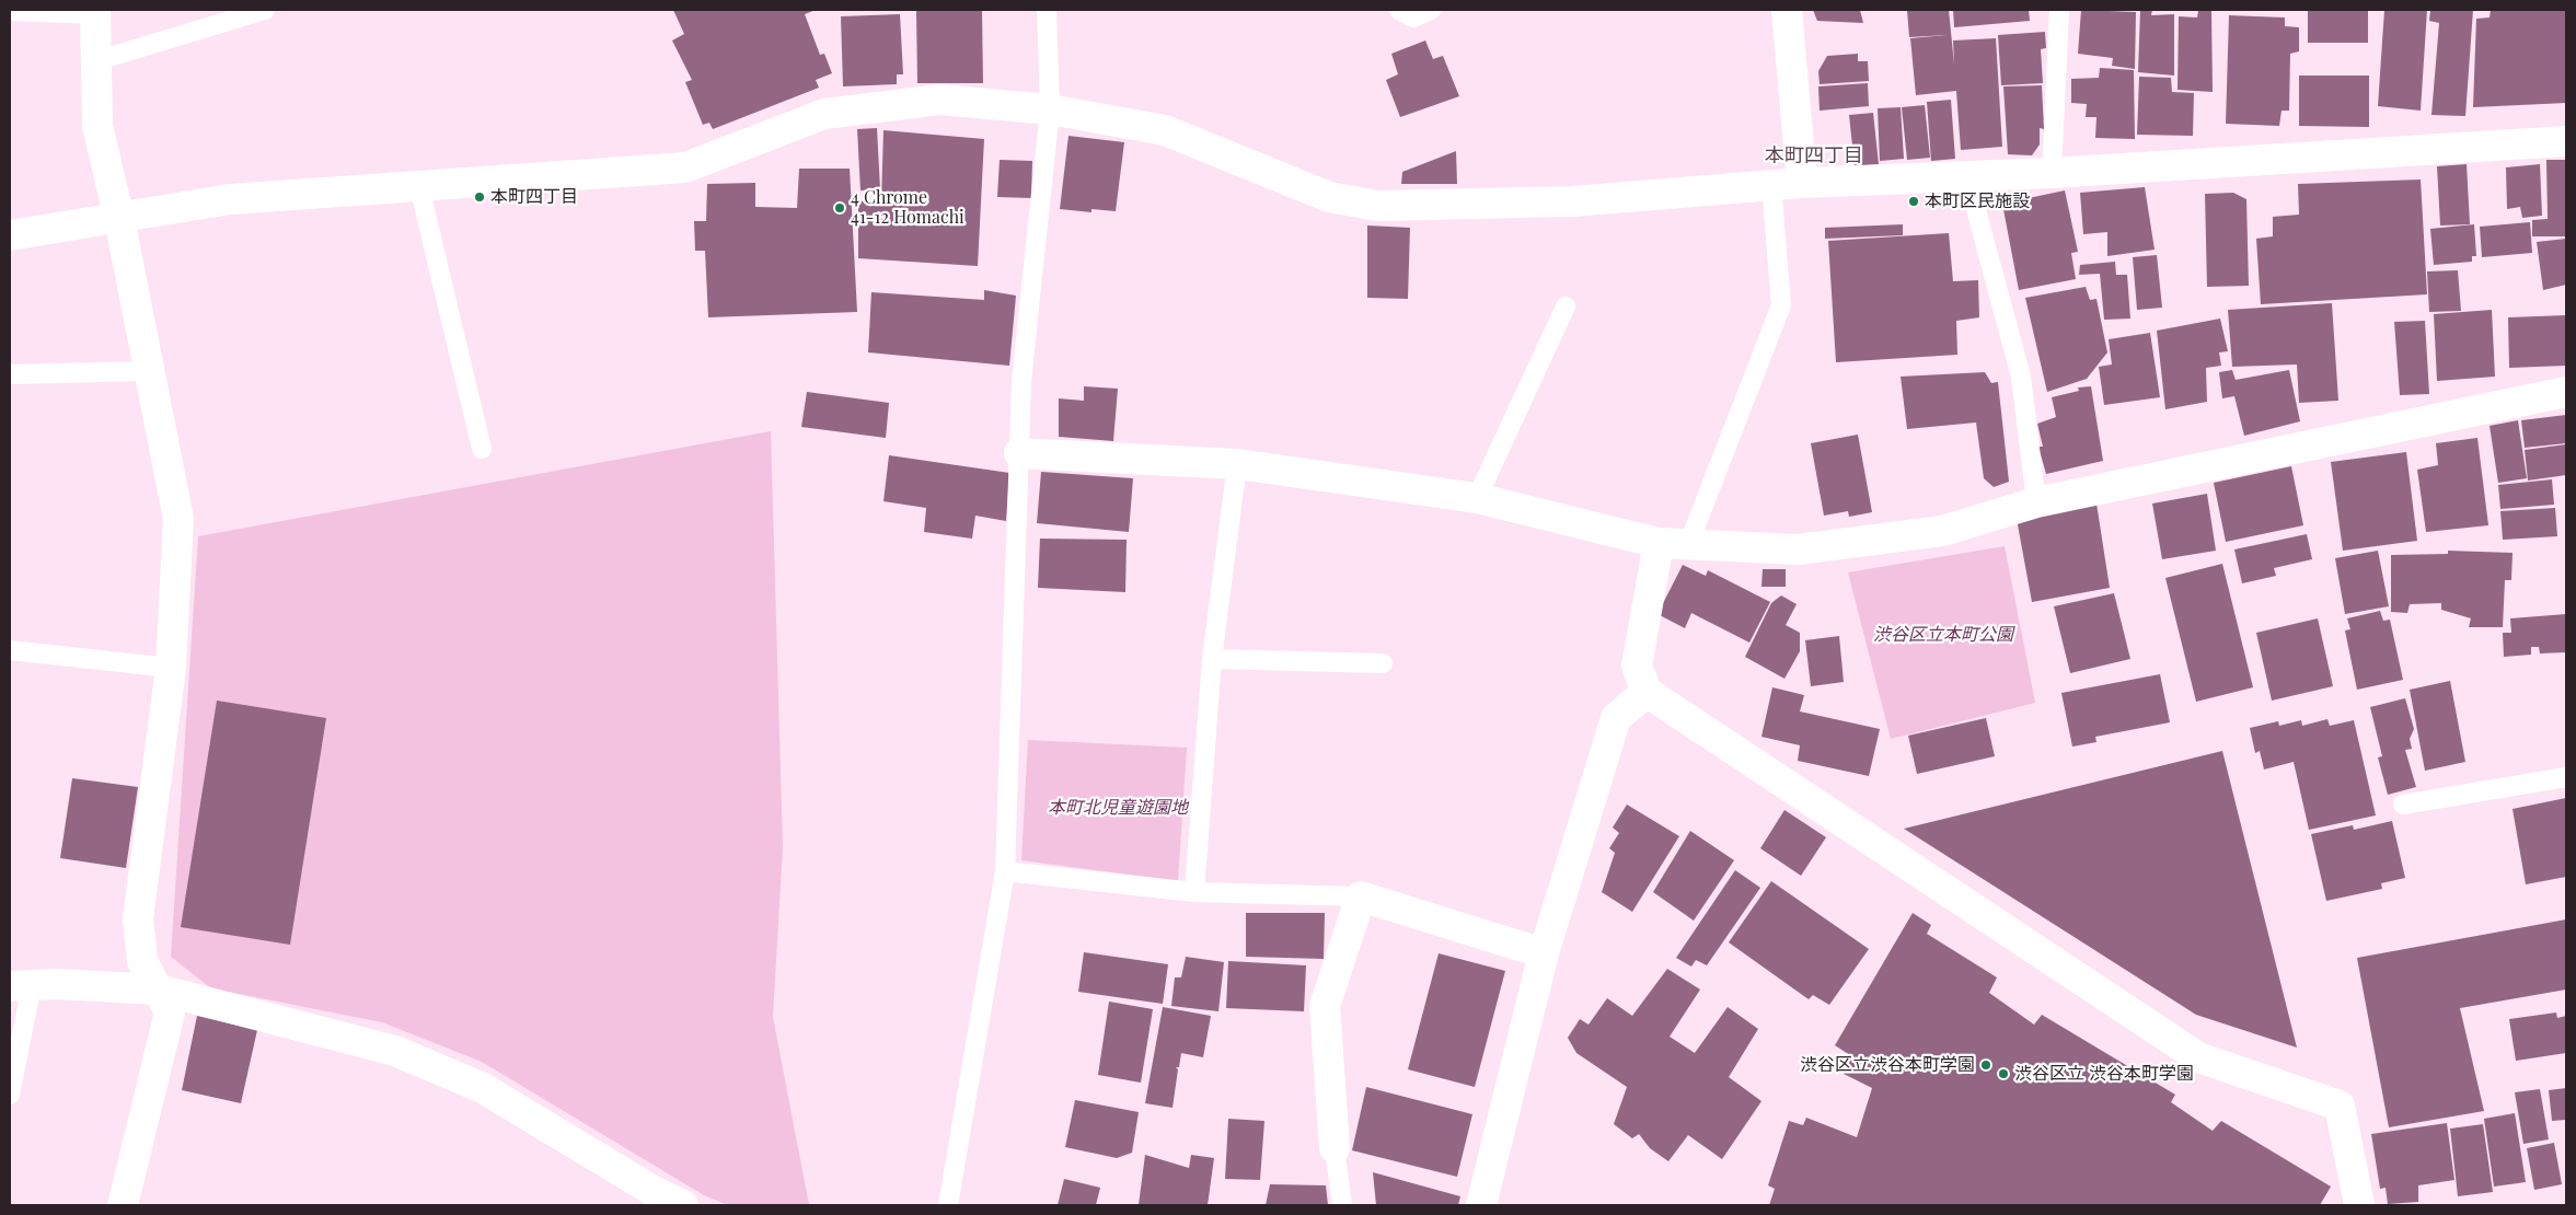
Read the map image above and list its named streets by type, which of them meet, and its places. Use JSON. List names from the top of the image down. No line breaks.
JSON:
{"districts":["本町四丁目"],"parks":["渋谷区立本町公園","本町北児童遊園地"],"places":["本町四丁目","本町区民施設","4 Chrome 41-12 Homachi","渋谷区立渋谷本町学園","渋谷区立 渋谷本町学園"]}
